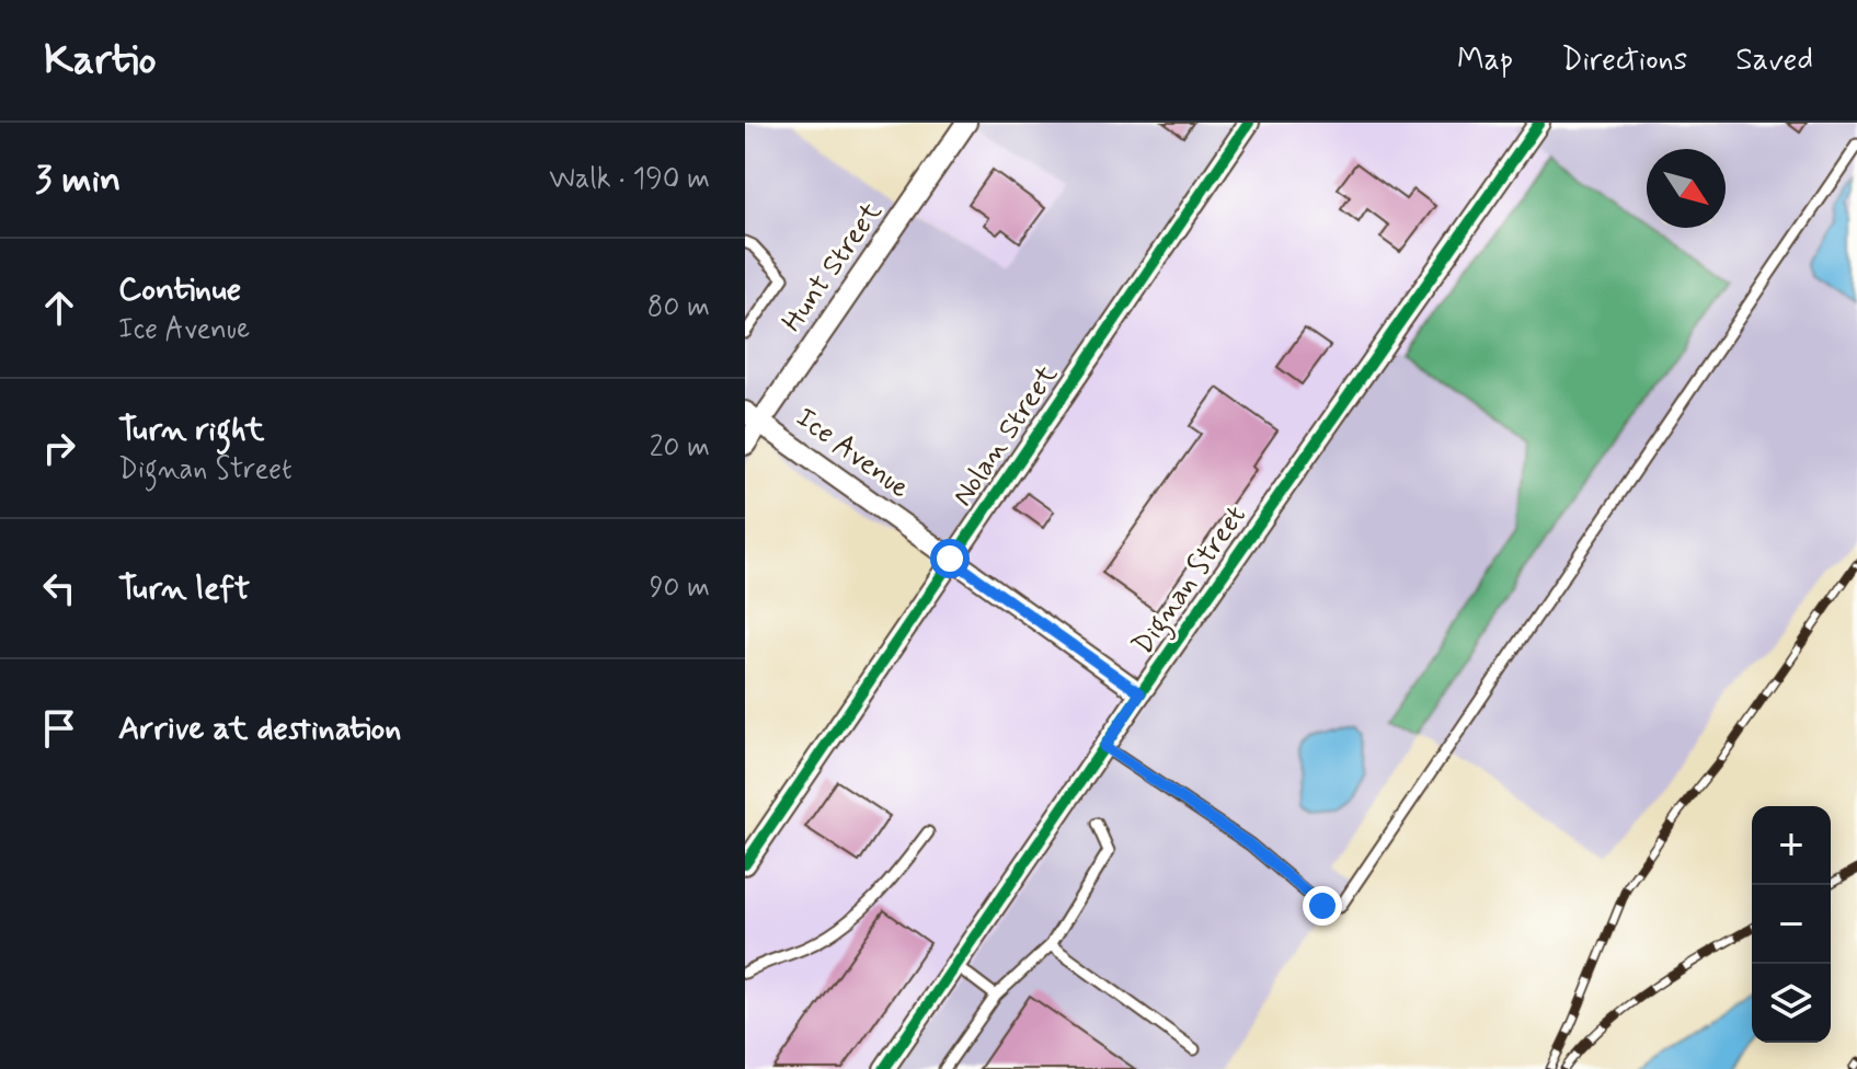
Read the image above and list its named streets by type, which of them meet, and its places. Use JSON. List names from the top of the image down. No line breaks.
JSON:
{"streets":{"street":["Hunt Street","Nolan Street","Ice Avenue","Dignan Street"]},"crossings":[["Hunt Street","Ice Avenue"],["Nolan Street","Ice Avenue"],["Ice Avenue","Dignan Street"]],"north":"bottom right","page":{"header":"Kartio","nav":["Map","Directions","Saved"],"heading":["3 min","Walk · 190 m"],"list":[["Continue","Ice Avenue","80 m"],["Turn right","Dignan Street","20 m"],["Turn left","90 m"],"Arrive at destination"],"map_buttons":["+","−"]}}
